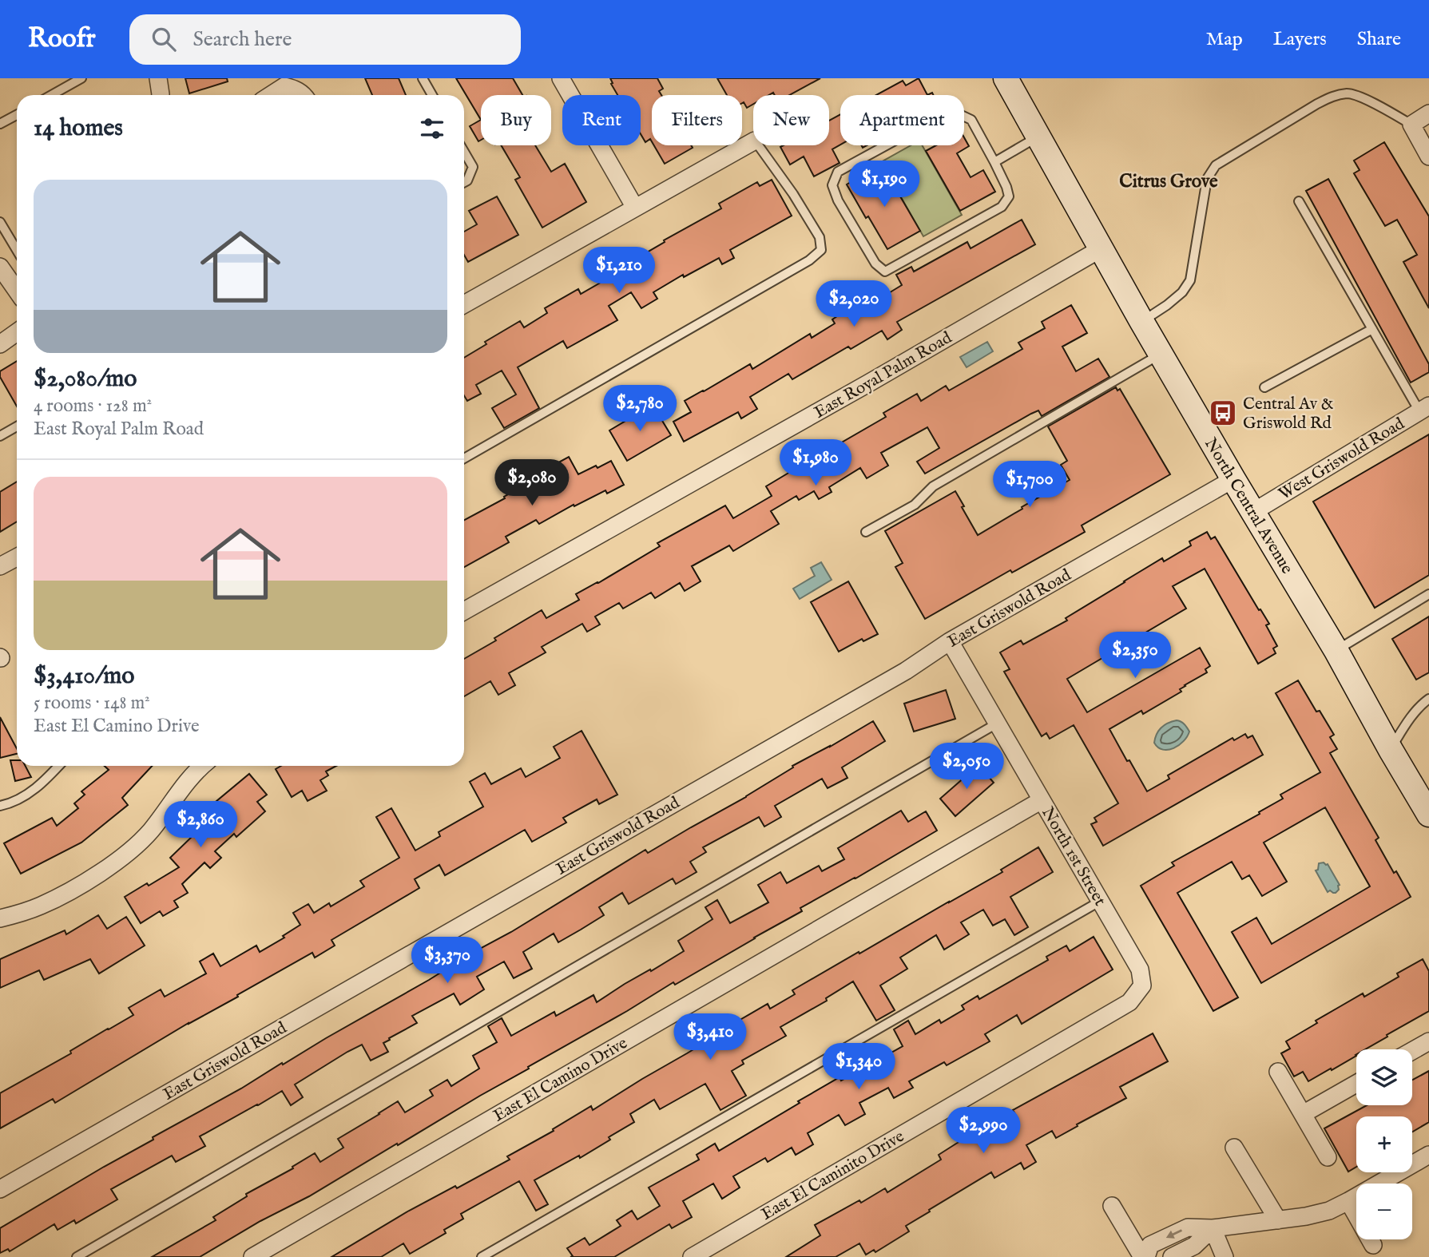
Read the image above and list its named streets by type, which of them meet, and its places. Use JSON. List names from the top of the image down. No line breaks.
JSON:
{"streets":{"main road":["North Central Avenue"],"street":["East Royal Palm Road","West Griswold Road","East Griswold Road","North 1st Street","East El Camino Drive","East El Caminito Drive"]},"crossings":[["East Royal Palm Road","North Central Avenue"],["West Griswold Road","North Central Avenue"],["North Central Avenue","East Griswold Road"],["East Griswold Road","North 1st Street"],["North 1st Street","East El Camino Drive"],["North 1st Street","East El Caminito Drive"]],"districts":["Citrus Grove"],"places":{"bus stop":["Central Av & Griswold Rd"]},"page":{"header":"Roofr","search":"Search here","nav":["Map","Layers","Share"],"chip":["Buy","Rent","Filters","New","Apartment"],"heading":"14 homes","price":["$1,190","$1,210","$2,020","$2,780","$1,980","$2,080","$1,700","$2,350","$2,050","$2,860","$3,370","$3,410","$1,340","$2,990"],"list":[{"name":"$2,080/mo","note":"4 rooms · 128 m² · East Royal Palm Road"},{"name":"$3,410/mo","note":"5 rooms · 148 m² · East El Camino Drive"}],"map_buttons":["+","−"]}}
